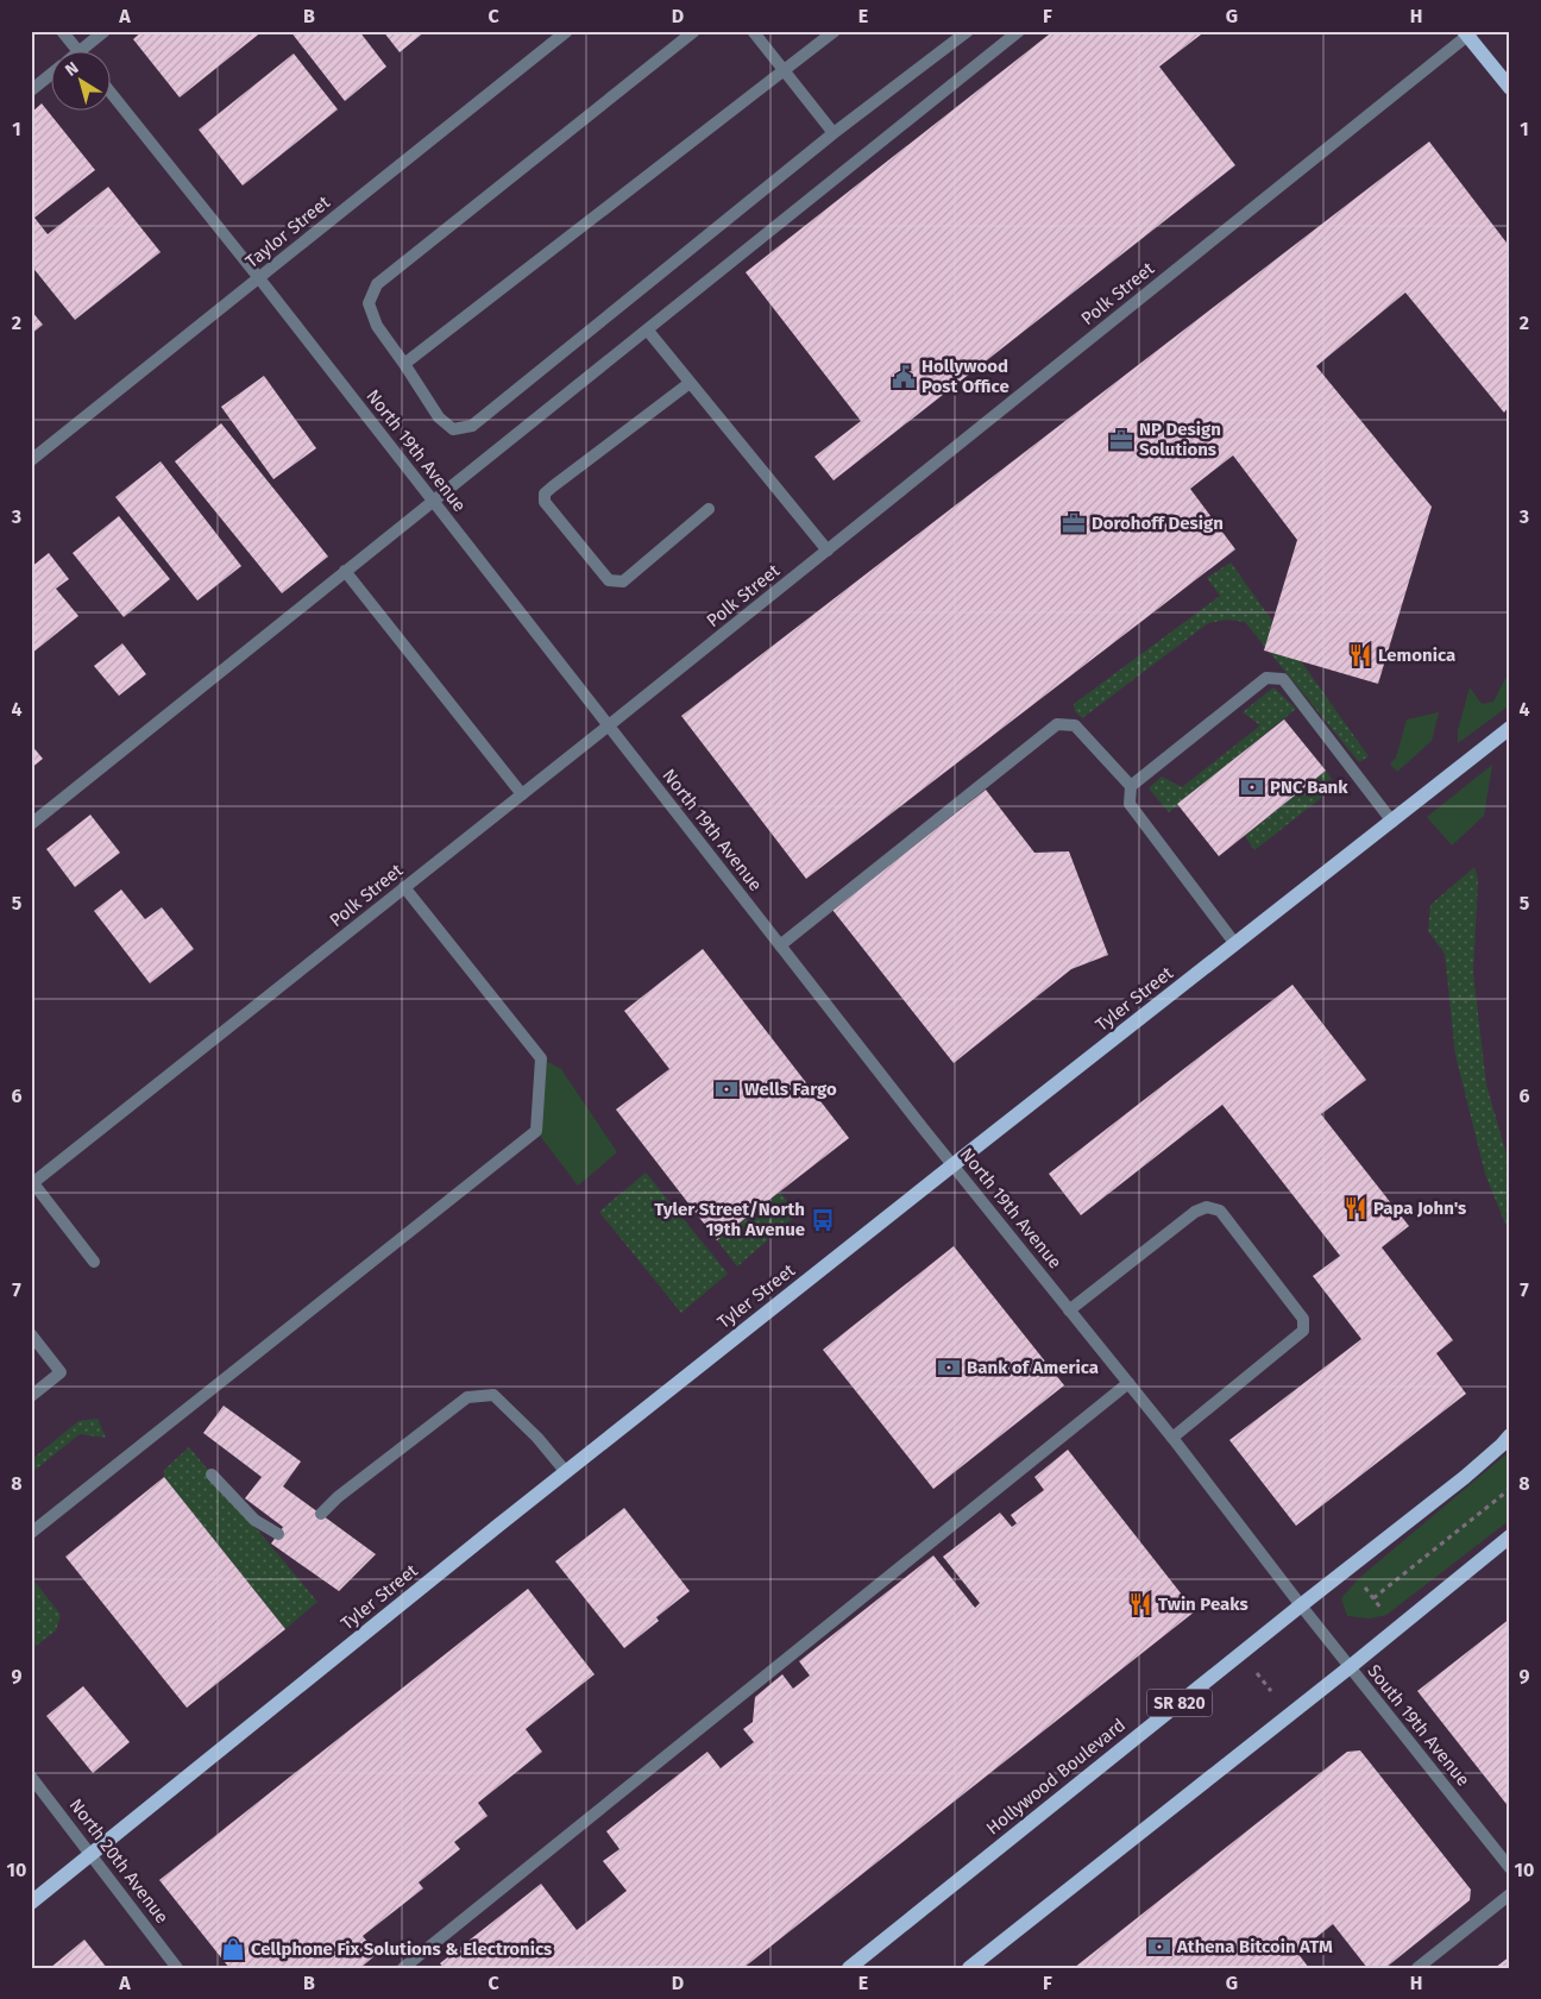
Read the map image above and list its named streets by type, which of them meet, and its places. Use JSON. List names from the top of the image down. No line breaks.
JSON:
{"streets":{"main road":["Tyler Street","SR 820","Hollywood Boulevard"],"street":["Taylor Street","Polk Street","North 19th Avenue","South 19th Avenue","North 20th Avenue"]},"crossings":[["Taylor Street","North 19th Avenue"],["Polk Street","North 19th Avenue"],["North 19th Avenue","Tyler Street"],["North 19th Avenue","South 19th Avenue"],["North 19th Avenue","Hollywood Boulevard"],["Tyler Street","North 20th Avenue"],["South 19th Avenue","Hollywood Boulevard"]],"places":{"public building":["Hollywood Post Office"],"office":["NP Design Solutions","Dorohoff Design"],"restaurant":["Lemonica","Papa John's","Twin Peaks"],"bank":["PNC Bank","Wells Fargo","Bank of America","Athena Bitcoin ATM"],"bus stop":["Tyler Street/North 19th Avenue"],"shop":["Cellphone Fix Solutions & Electronics"]},"north":"top left","grid":{"columns":["A","B","C","D","E","F","G","H"],"rows":["1","2","3","4","5","6","7","8","9","10"]}}
